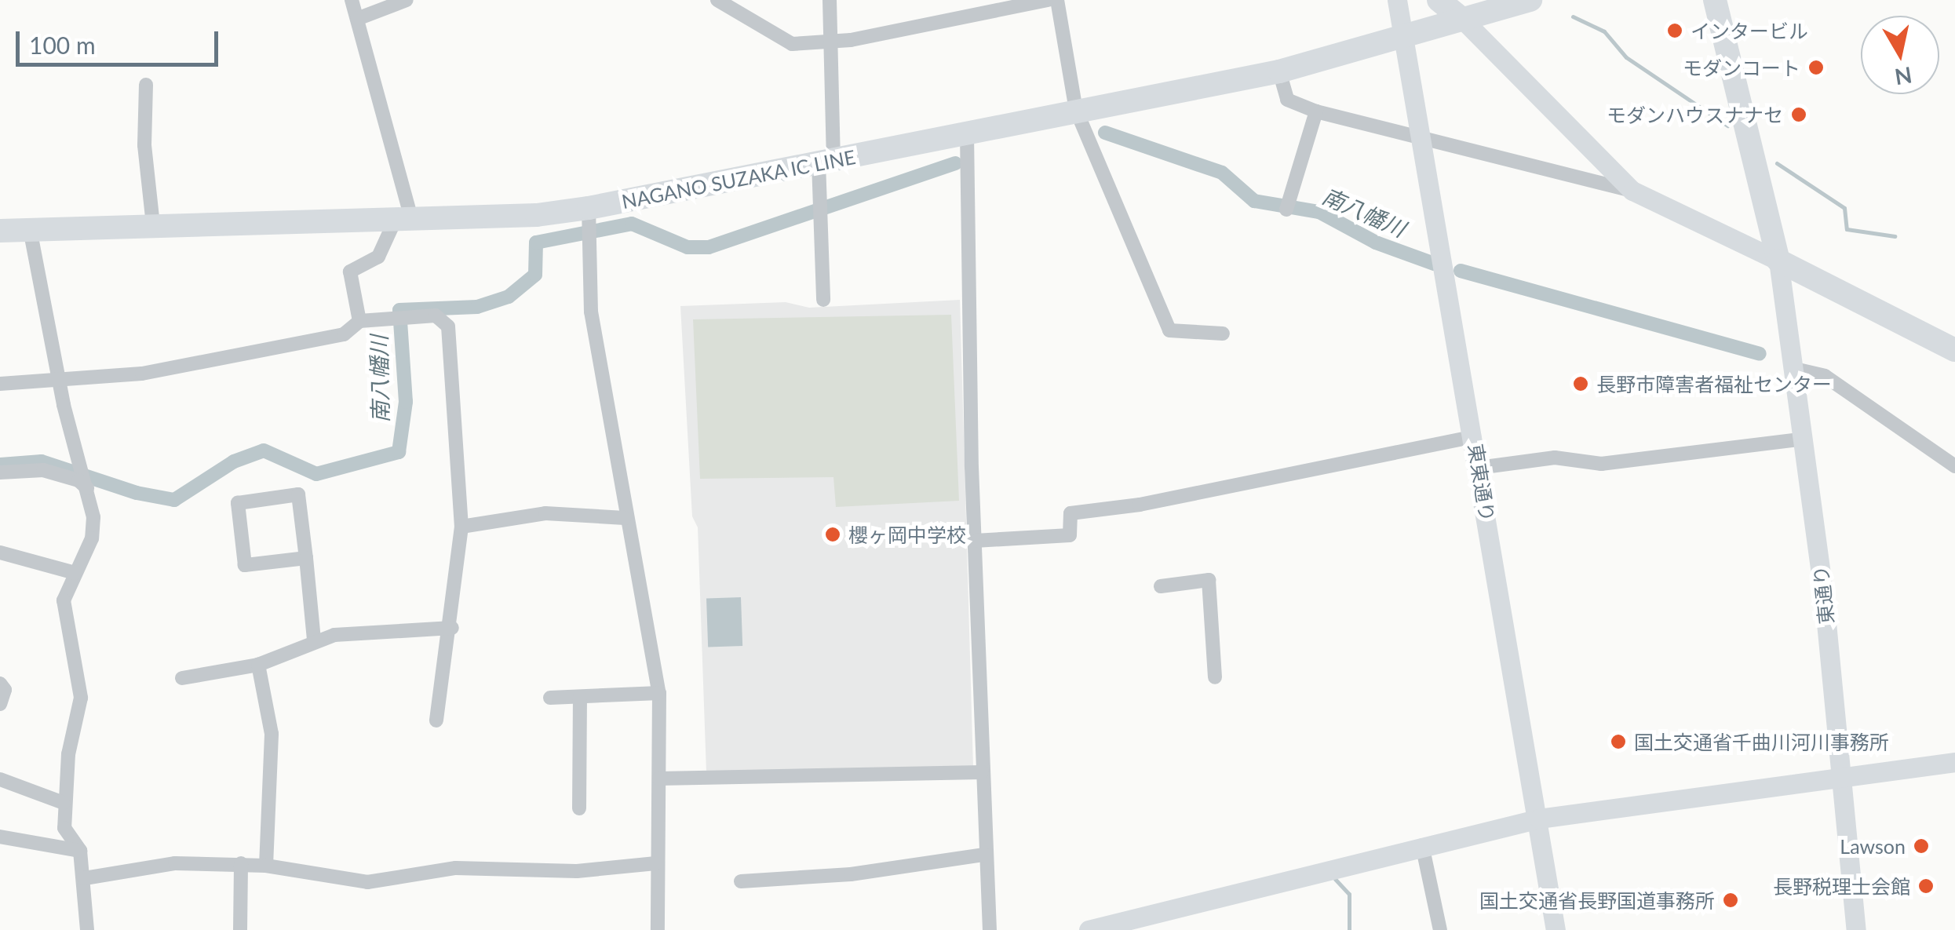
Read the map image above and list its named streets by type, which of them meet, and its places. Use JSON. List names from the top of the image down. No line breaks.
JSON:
{"streets":{"main road":["NAGANO SUZAKA IC LINE"],"street":["東東通り","東通り"]},"crossings":[["NAGANO SUZAKA IC LINE","東東通り"]],"water":["南八幡川"],"places":["インタービル","モダンコート","モダンハウスナナセ","長野市障害者福祉センター","櫻ヶ岡中学校","国土交通省千曲川河川事務所","Lawson","長野税理士会館","国土交通省長野国道事務所"],"scale_bar":"100 m","north":"bottom"}
